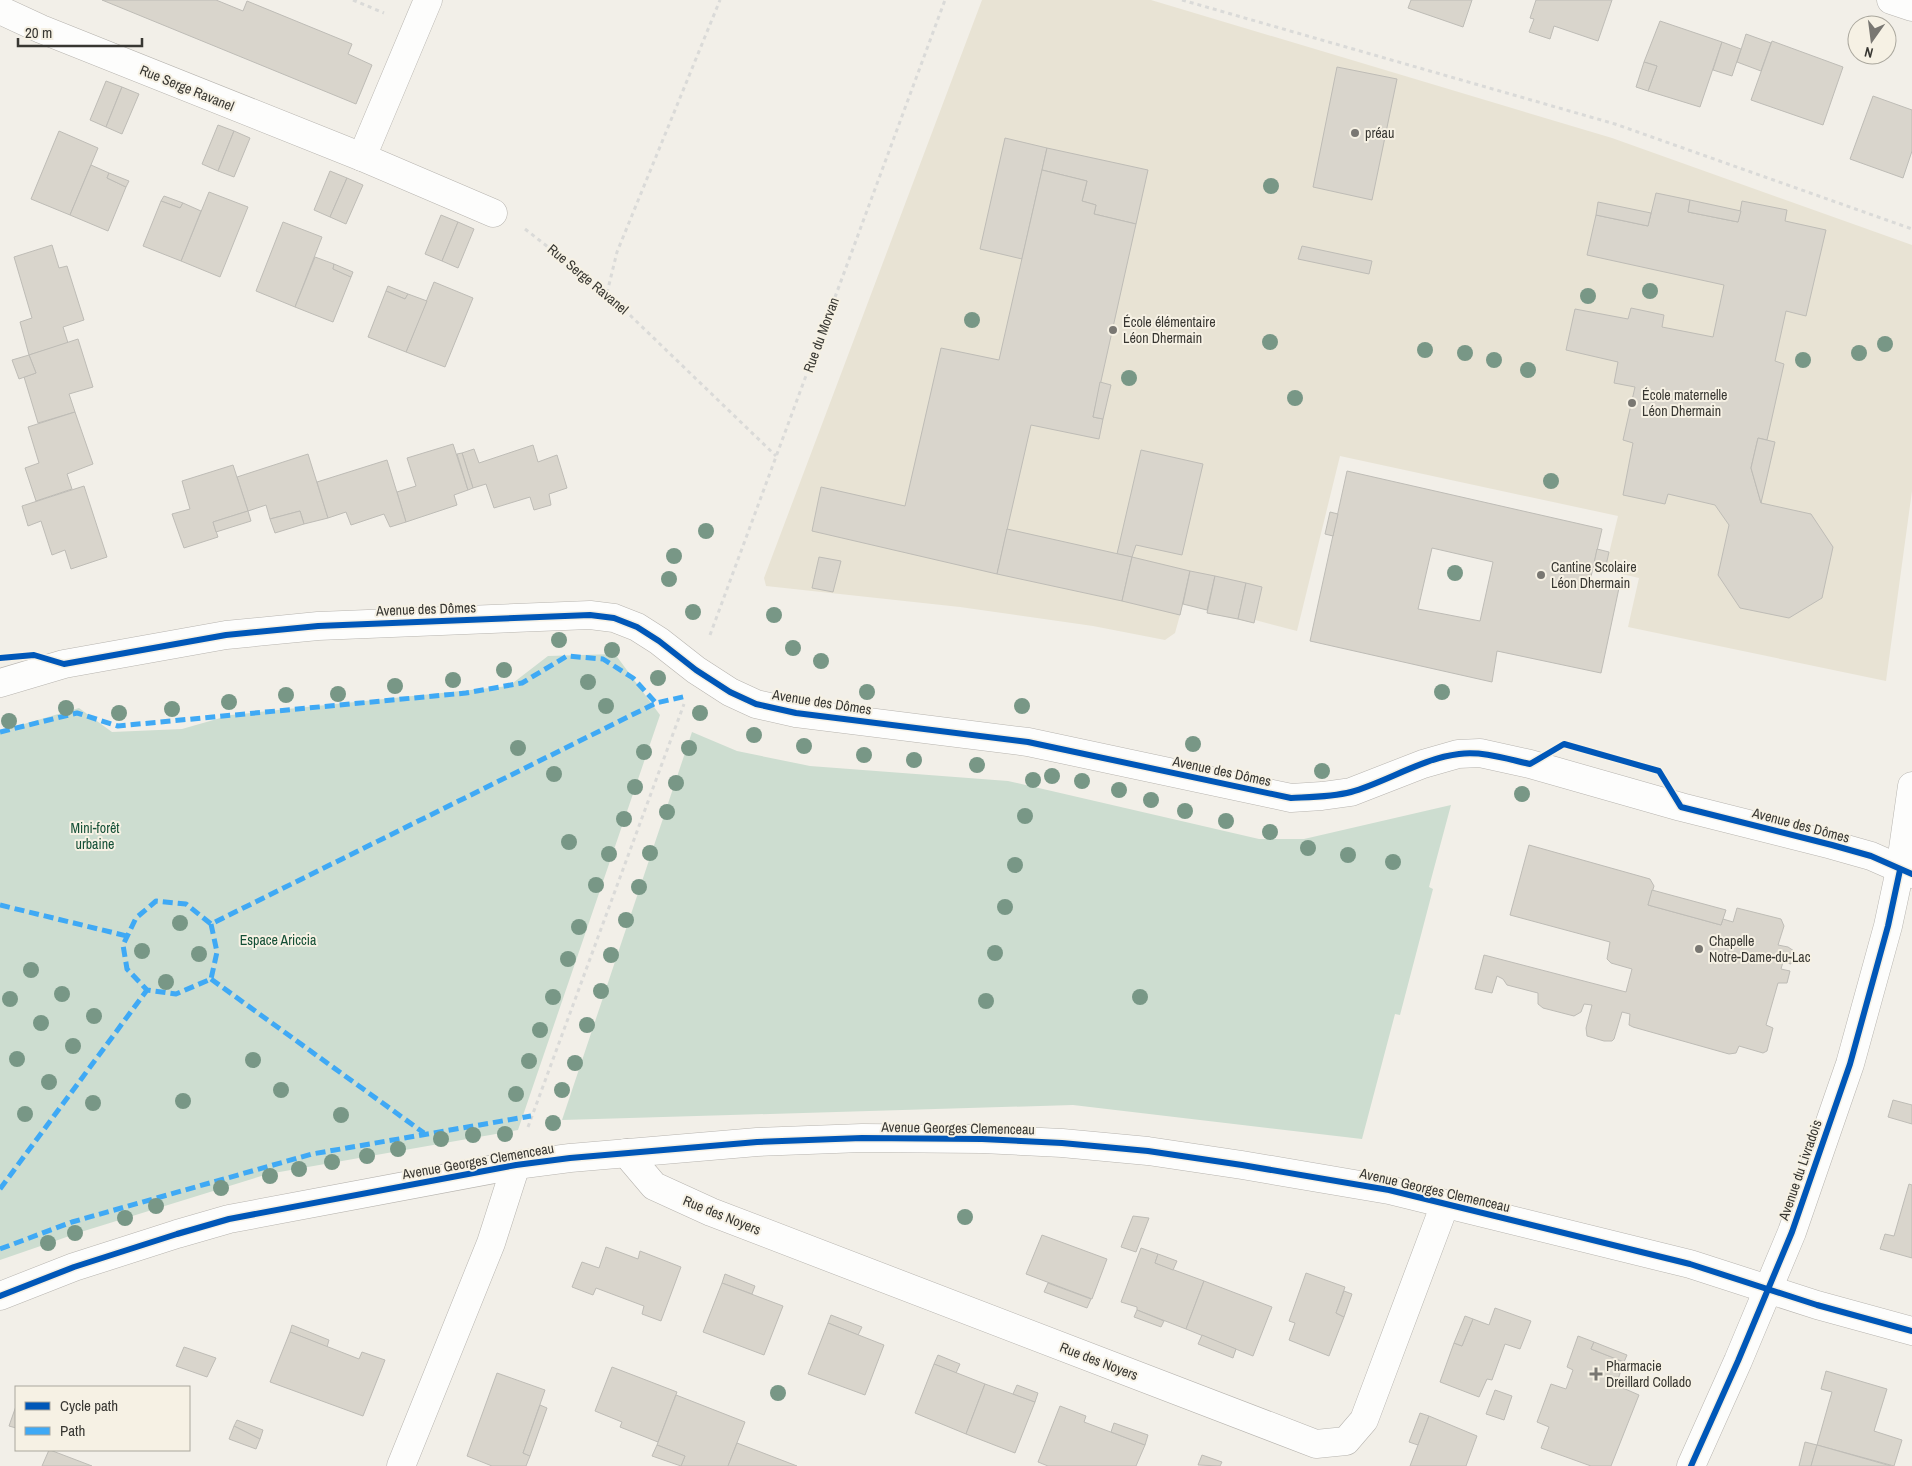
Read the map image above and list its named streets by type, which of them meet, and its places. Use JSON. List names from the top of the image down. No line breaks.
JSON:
{"streets":{"street":["Rue Serge Ravanel","Avenue des Dômes","Avenue Georges Clemenceau","Avenue du Livradois","Rue des Noyers"],"path":["Rue du Morvan"]},"crossings":[["Rue Serge Ravanel","Rue du Morvan"],["Rue du Morvan","Avenue des Dômes"],["Rue du Morvan","Avenue Georges Clemenceau"],["Avenue des Dômes","Avenue du Livradois"],["Avenue Georges Clemenceau","Avenue du Livradois"],["Avenue Georges Clemenceau","Rue des Noyers"]],"parks":["Mini-forêt urbaine","Espace Ariccia"],"places":{"other":["préau","École élémentaire Léon Dhermain","École maternelle Léon Dhermain","Cantine Scolaire Léon Dhermain","Chapelle Notre-Dame-du-Lac"],"health":["Pharmacie Dreillard Collado"]},"legend":["Cycle path","Path"],"scale_bar":"20 m","north":"bottom"}
